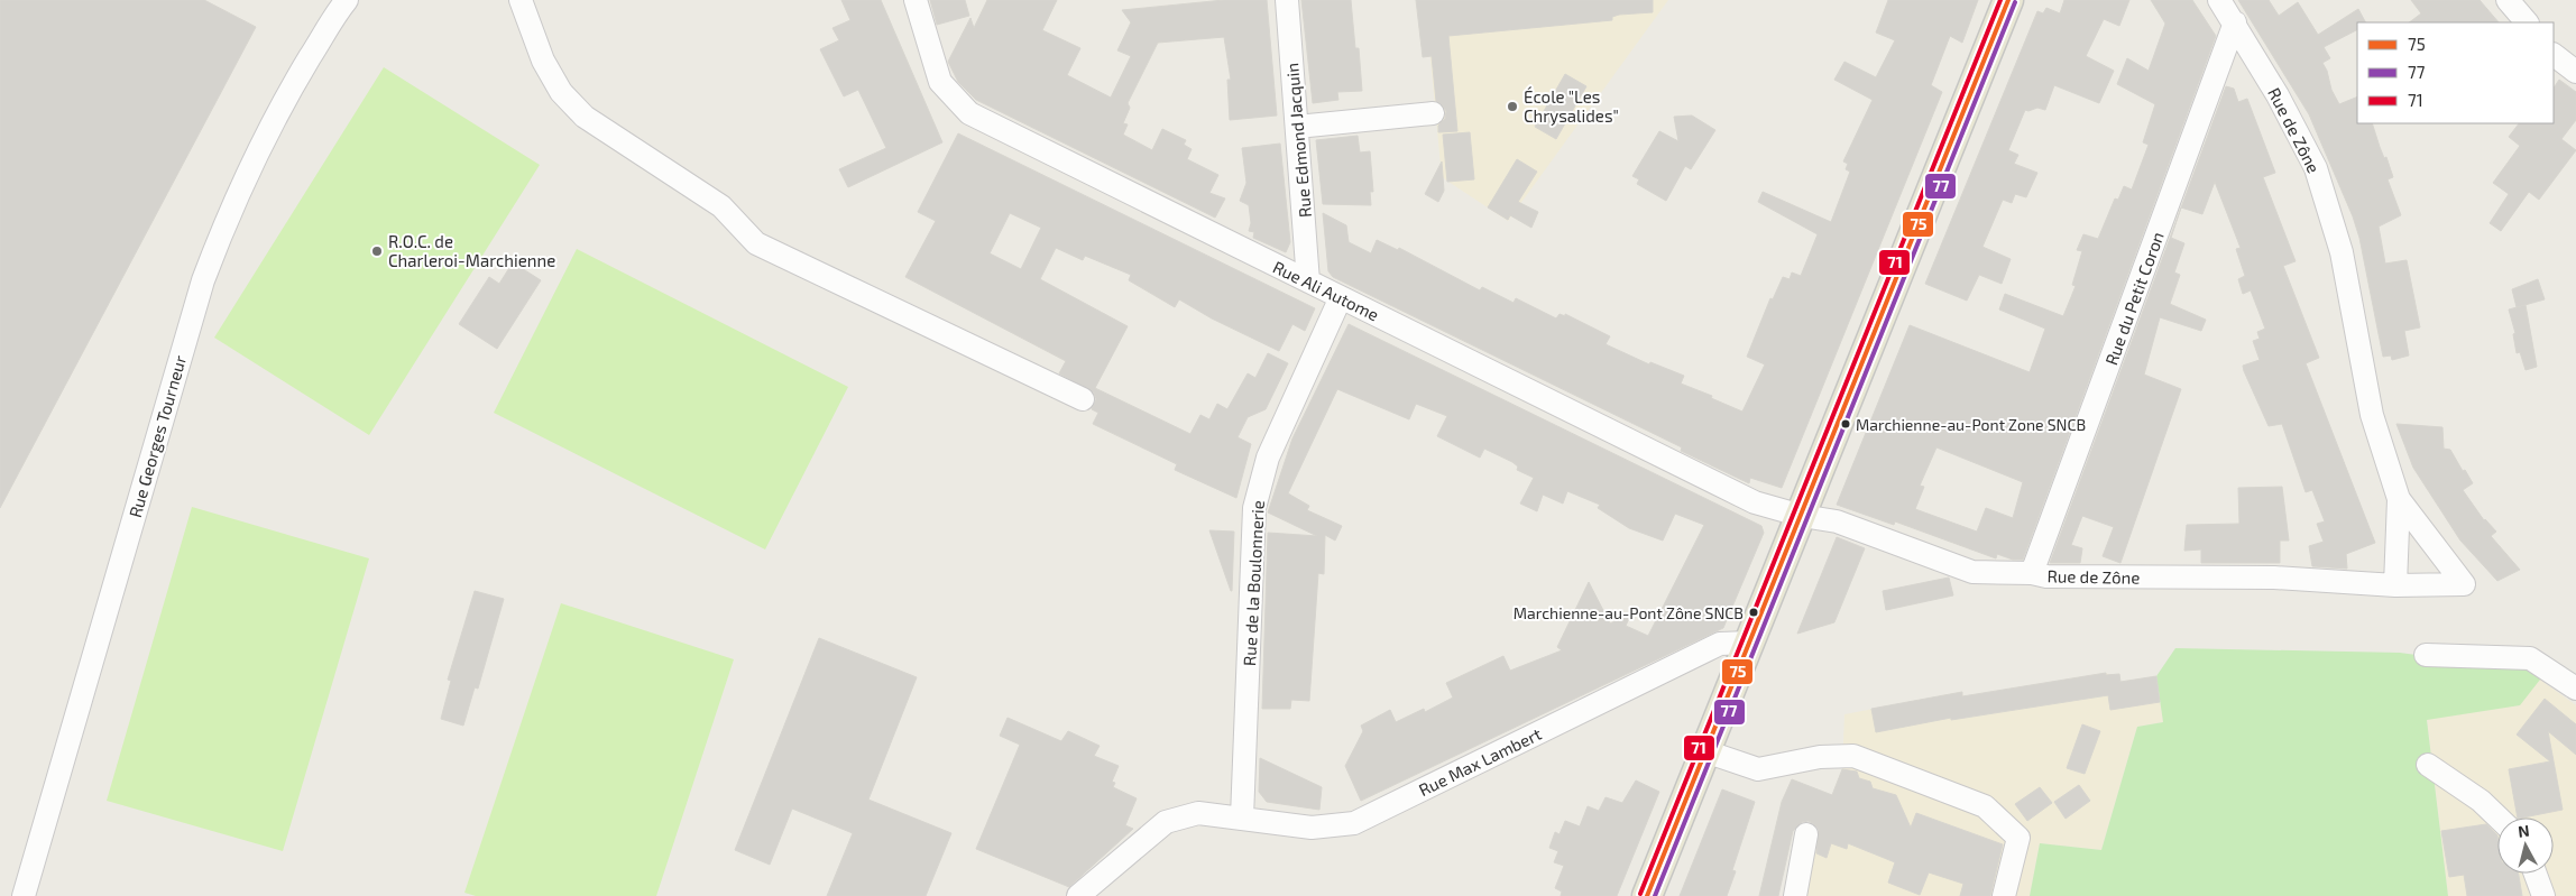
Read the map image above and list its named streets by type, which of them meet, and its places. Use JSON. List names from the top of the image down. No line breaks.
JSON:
{"streets":{"street":["Rue de Zône","Rue Edmond Jacquin","Rue Ali Autome","Rue du Petit Coron","Rue Georges Tourneur","Rue de la Boulonnerie","Rue Max Lambert"]},"crossings":[["Rue de Zône","Rue Ali Autome"],["Rue de Zône","Rue du Petit Coron"],["Rue Edmond Jacquin","Rue Ali Autome"],["Rue Ali Autome","Rue de la Boulonnerie"],["Rue de la Boulonnerie","Rue Max Lambert"]],"places":["École \"Les Chrysalides\"","R.O.C. de Charleroi-Marchienne","Marchienne-au-Pont Zone SNCB","Marchienne-au-Pont Zône SNCB"],"lines":["transit line 75","transit line 71","transit line 77"],"legend":["75","77","71"],"north":"top"}
